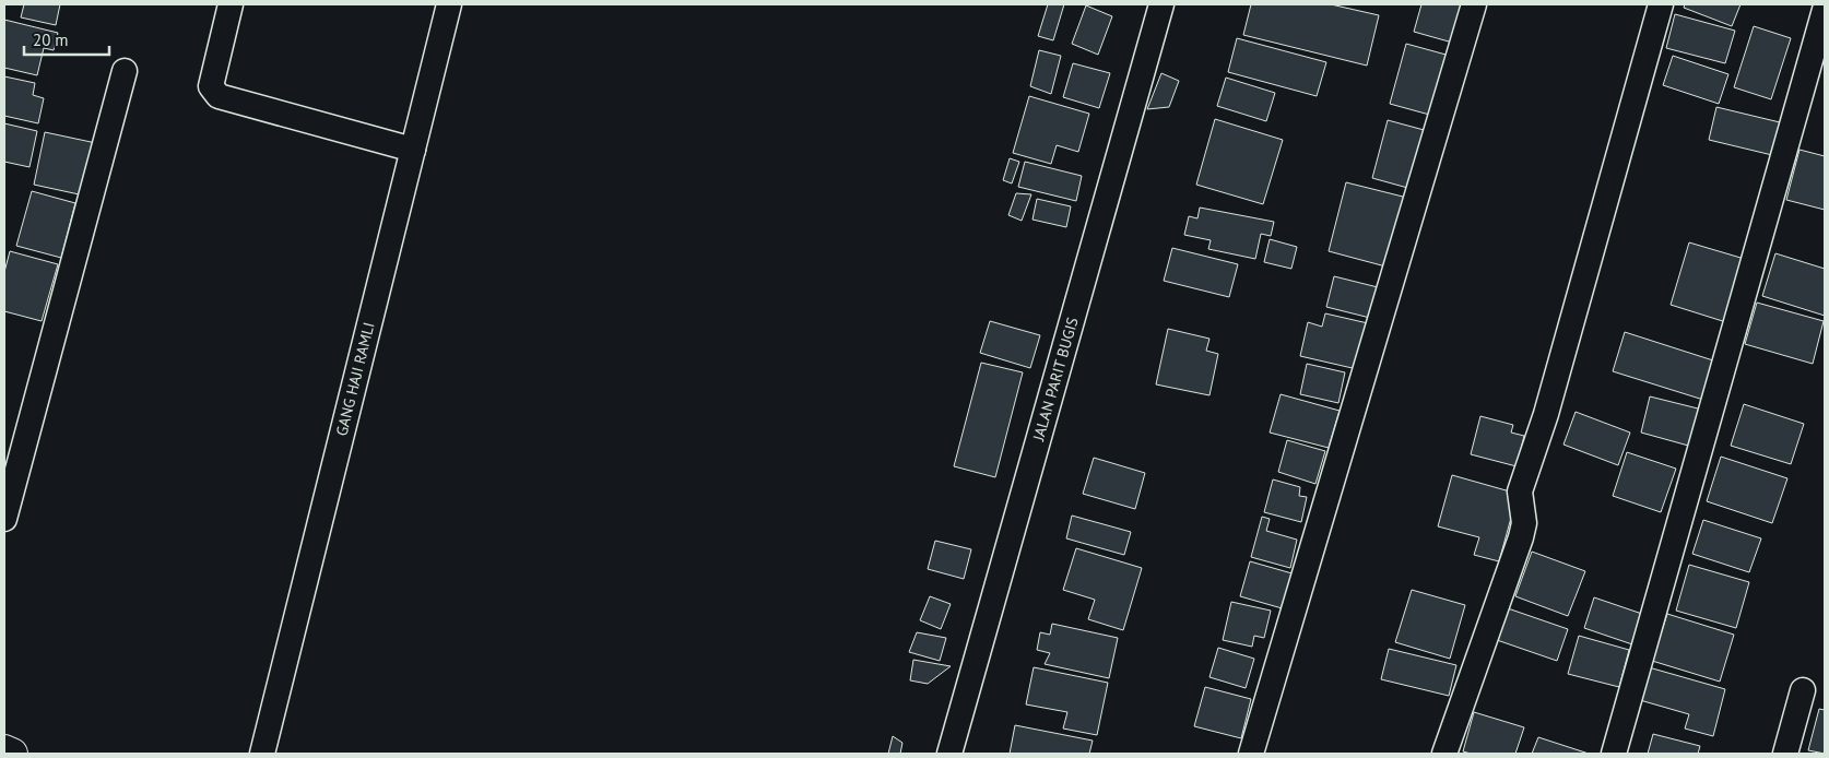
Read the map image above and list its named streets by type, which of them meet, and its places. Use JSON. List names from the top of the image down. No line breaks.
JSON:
{"streets":{"street":["GANG HAJI RAMLI","JALAN PARIT BUGIS"]},"scale_bar":"20 m"}
